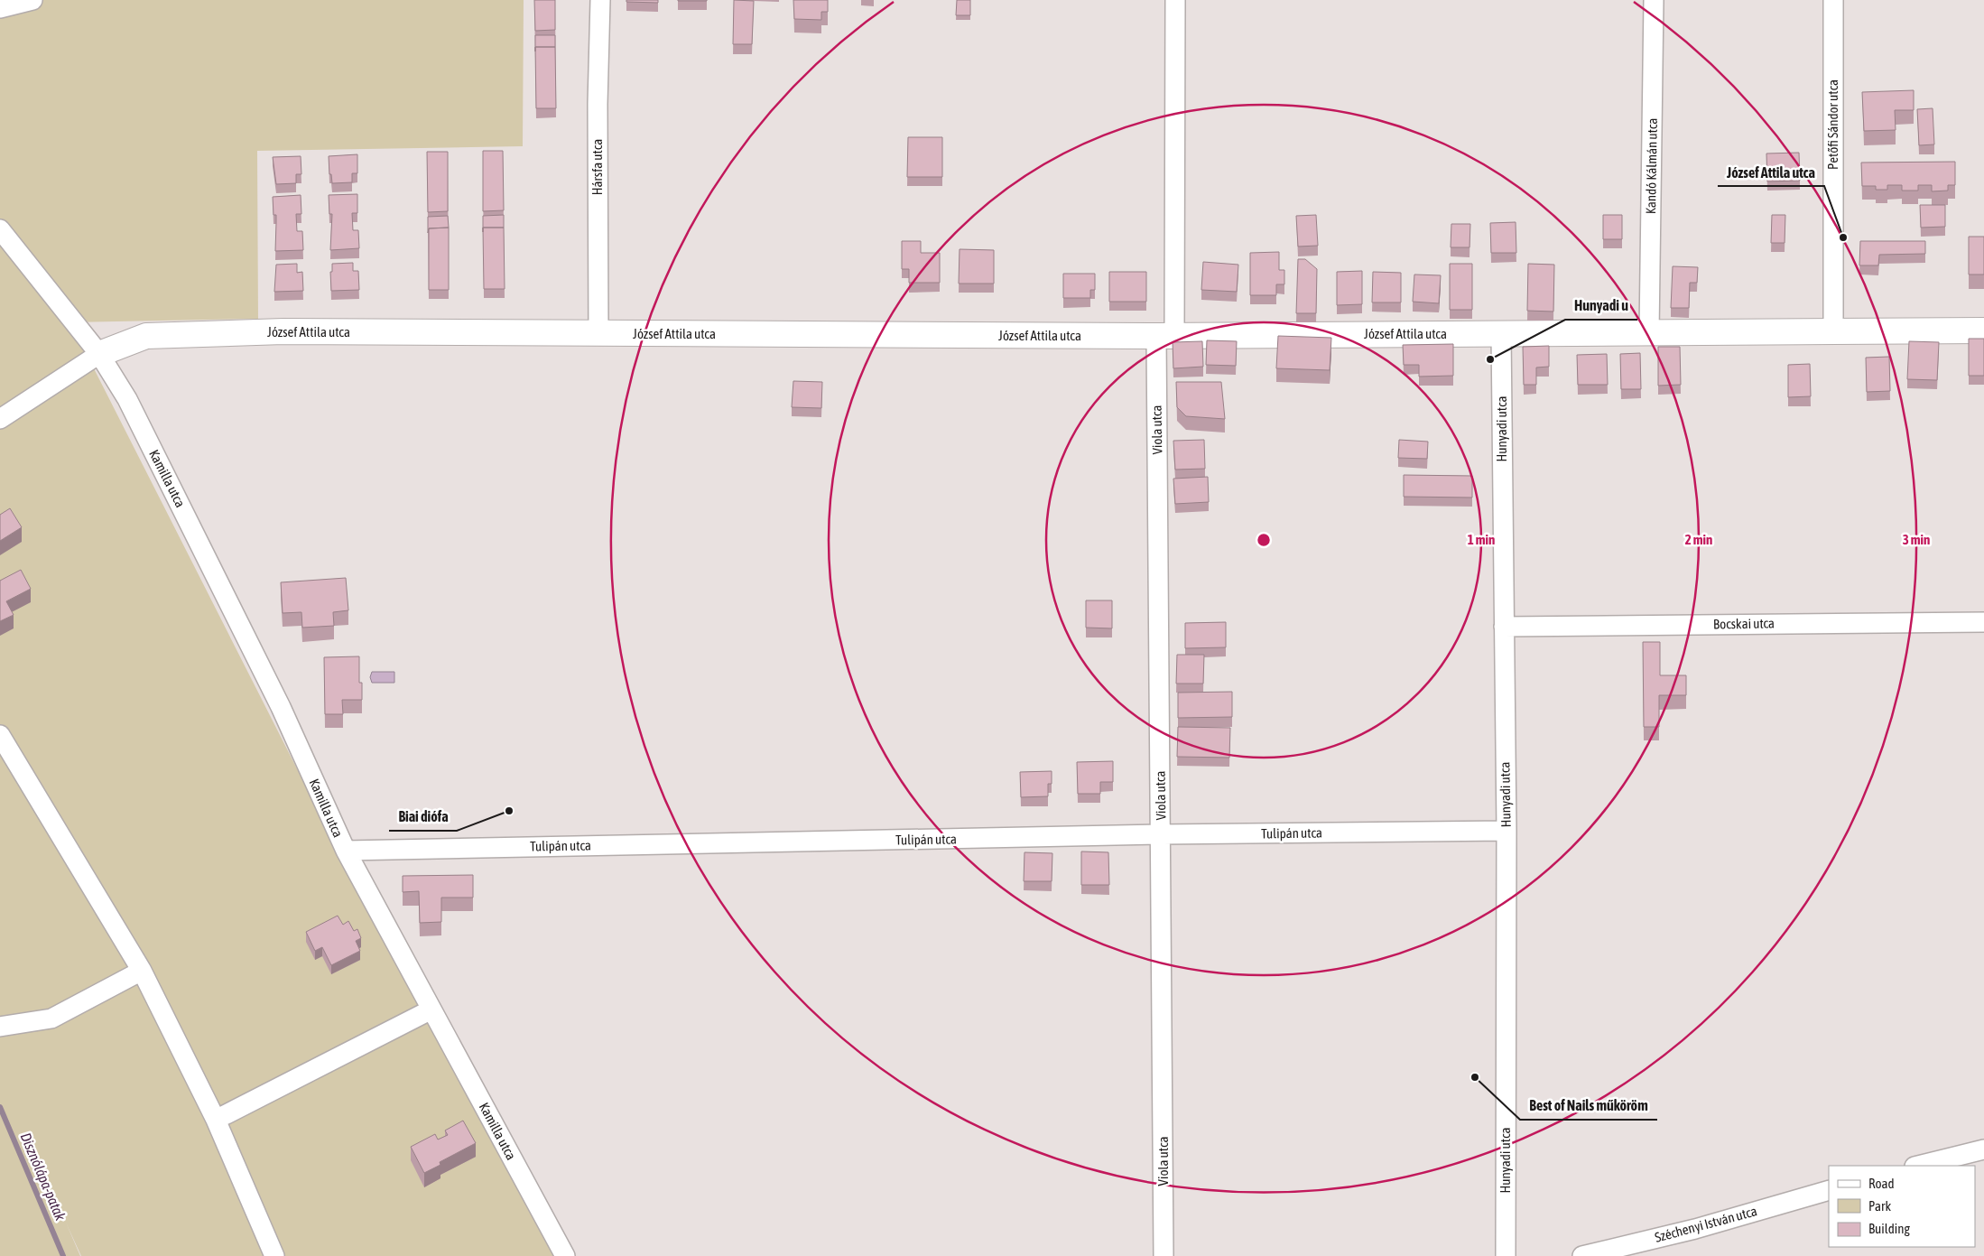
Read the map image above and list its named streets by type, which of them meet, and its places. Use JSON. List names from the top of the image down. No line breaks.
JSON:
{"streets":{"street":["Petőfi Sándor utca","Kandó Kálmán utca","Hársfa utca","József Attila utca","Hunyadi utca","Viola utca","Kamilla utca","Bocskai utca","Tulipán utca","Széchenyi István utca"]},"crossings":[["Petőfi Sándor utca","József Attila utca"],["Kandó Kálmán utca","József Attila utca"],["Hársfa utca","József Attila utca"],["József Attila utca","Hunyadi utca"],["József Attila utca","Viola utca"],["József Attila utca","Kamilla utca"],["Hunyadi utca","Bocskai utca"],["Hunyadi utca","Tulipán utca"],["Viola utca","Tulipán utca"],["Kamilla utca","Tulipán utca"]],"water":["Disznólápa-patak"],"places":["József Attila utca","Hunyadi u","Biai diófa","Best of Nails műköröm"],"legend":["Road","Park","Building"],"rings":["1 min","2 min","3 min"]}
